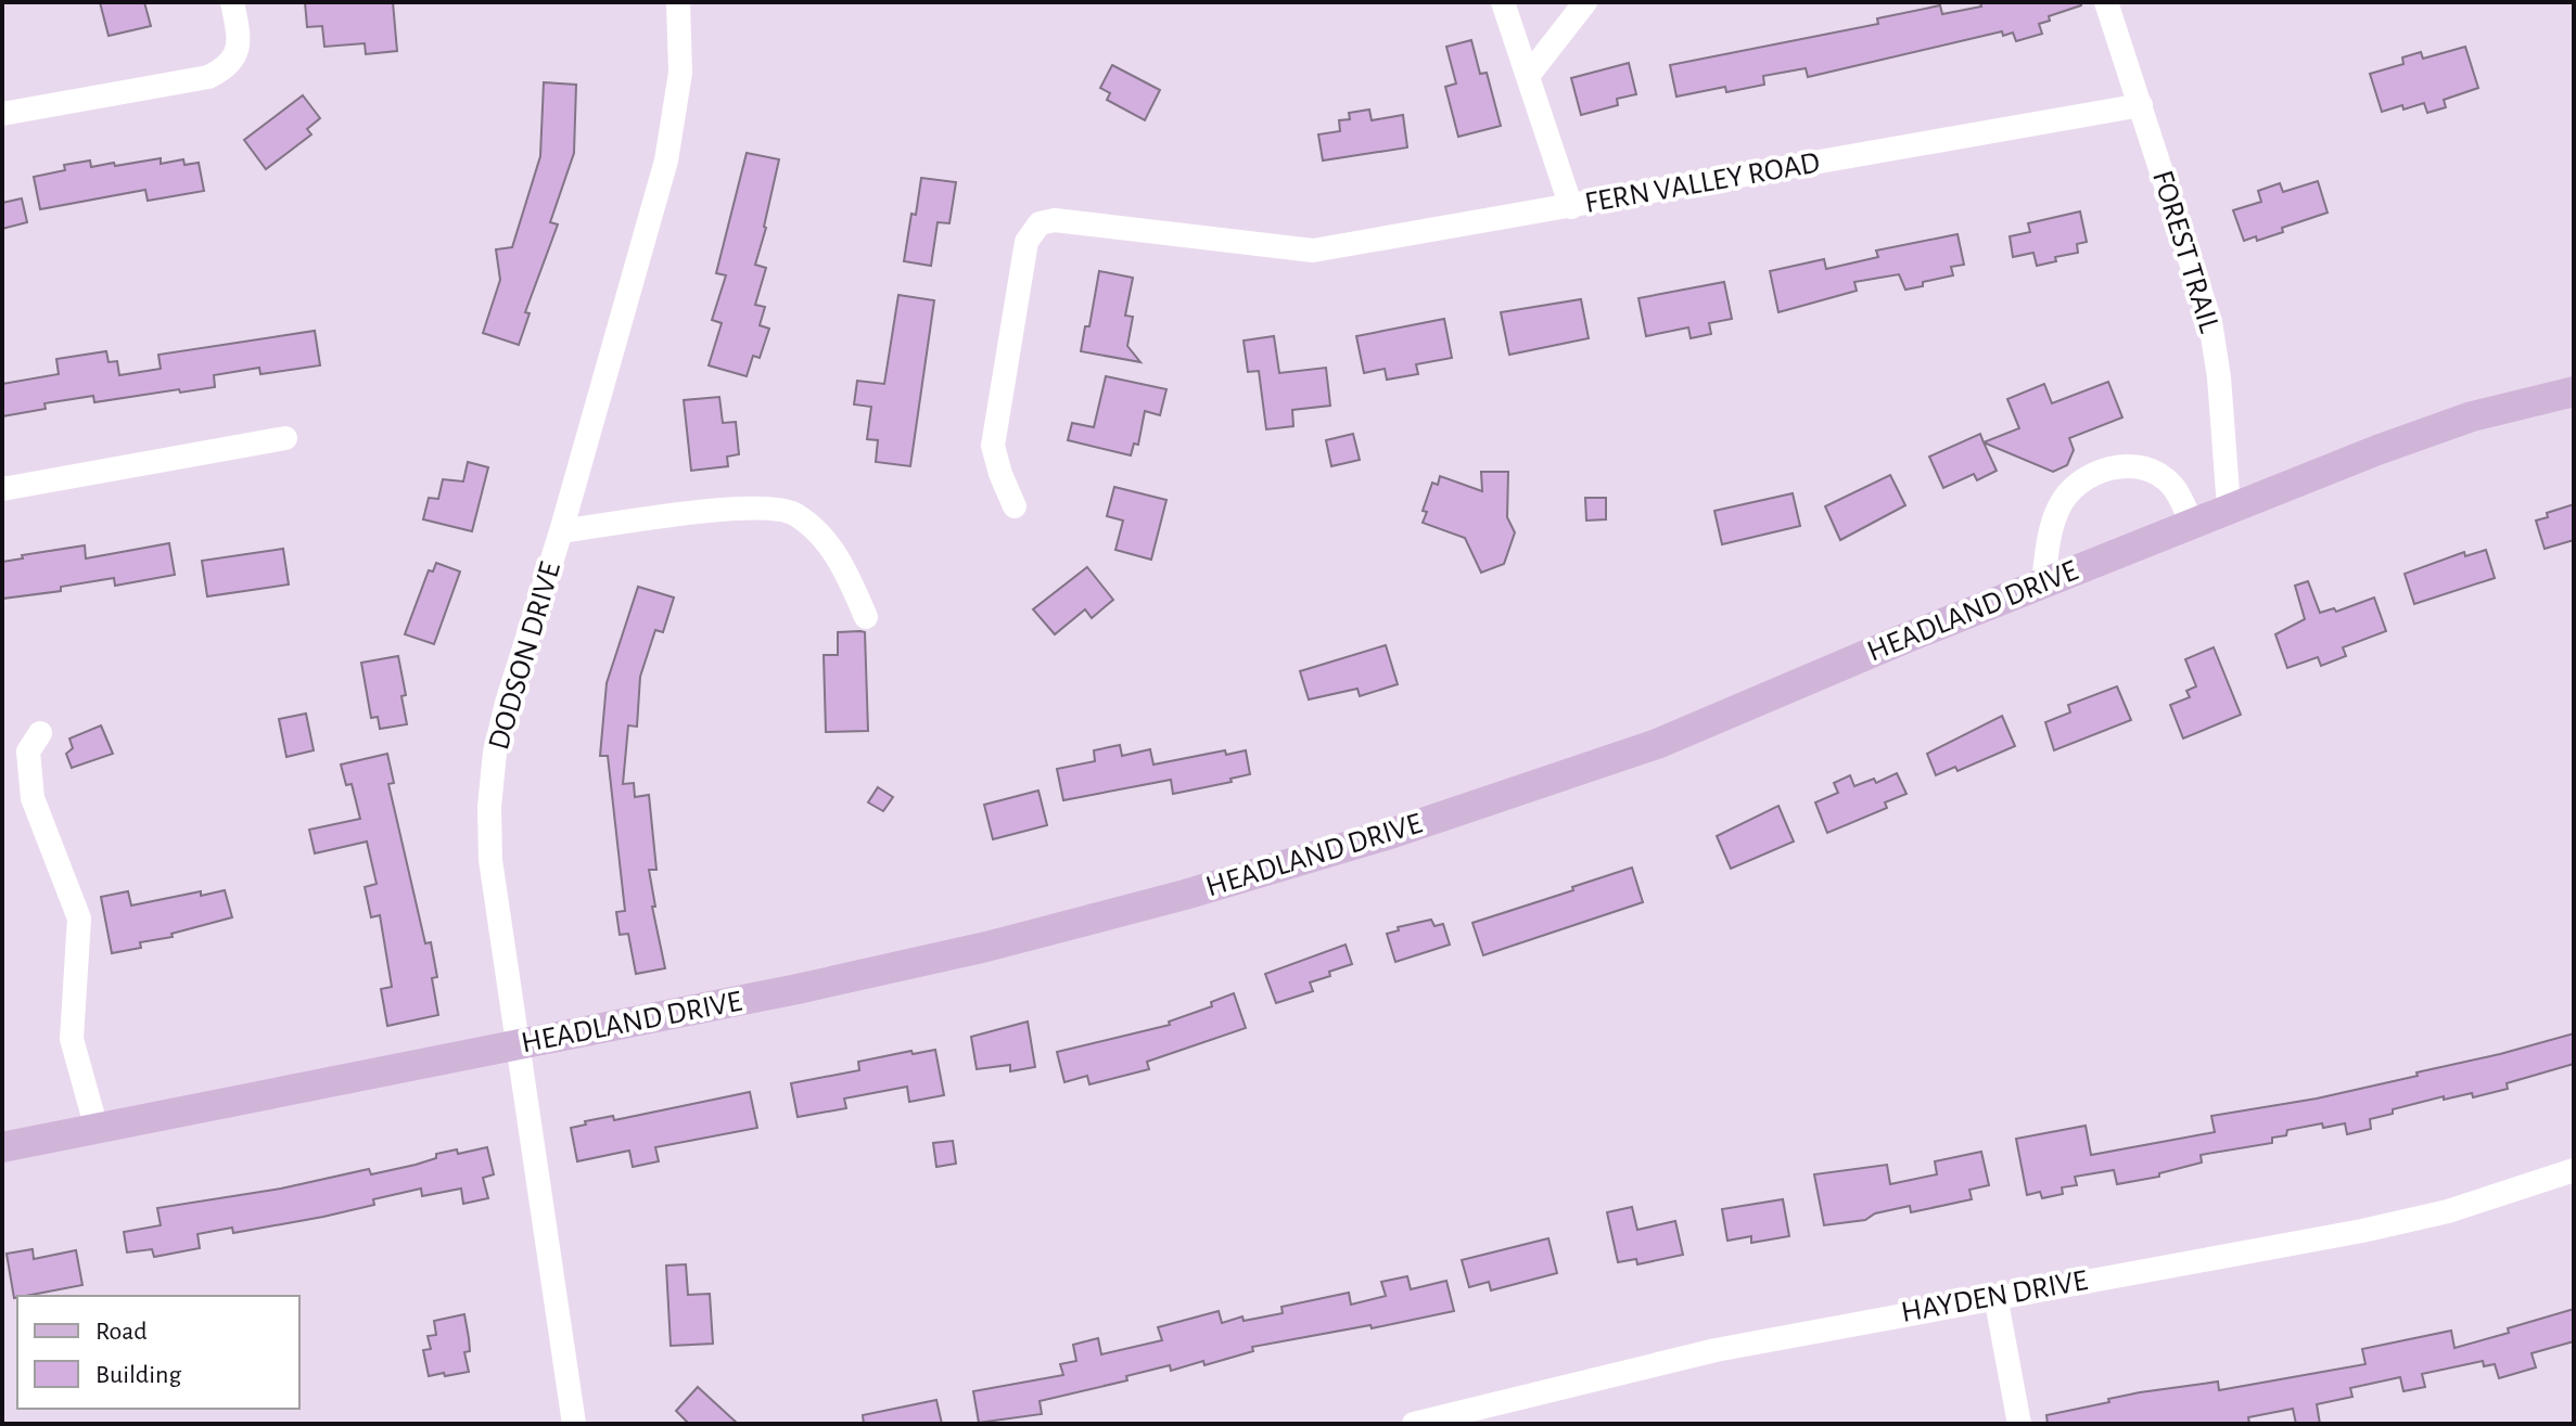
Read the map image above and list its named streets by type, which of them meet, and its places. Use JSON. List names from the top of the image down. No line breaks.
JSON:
{"streets":{"main road":["HEADLAND DRIVE"],"street":["FERN VALLEY ROAD","FOREST TRAIL","DODSON DRIVE","HAYDEN DRIVE"]},"crossings":[["FERN VALLEY ROAD","FOREST TRAIL"],["FOREST TRAIL","HEADLAND DRIVE"],["HEADLAND DRIVE","DODSON DRIVE"]],"legend":["Road","Building"]}
